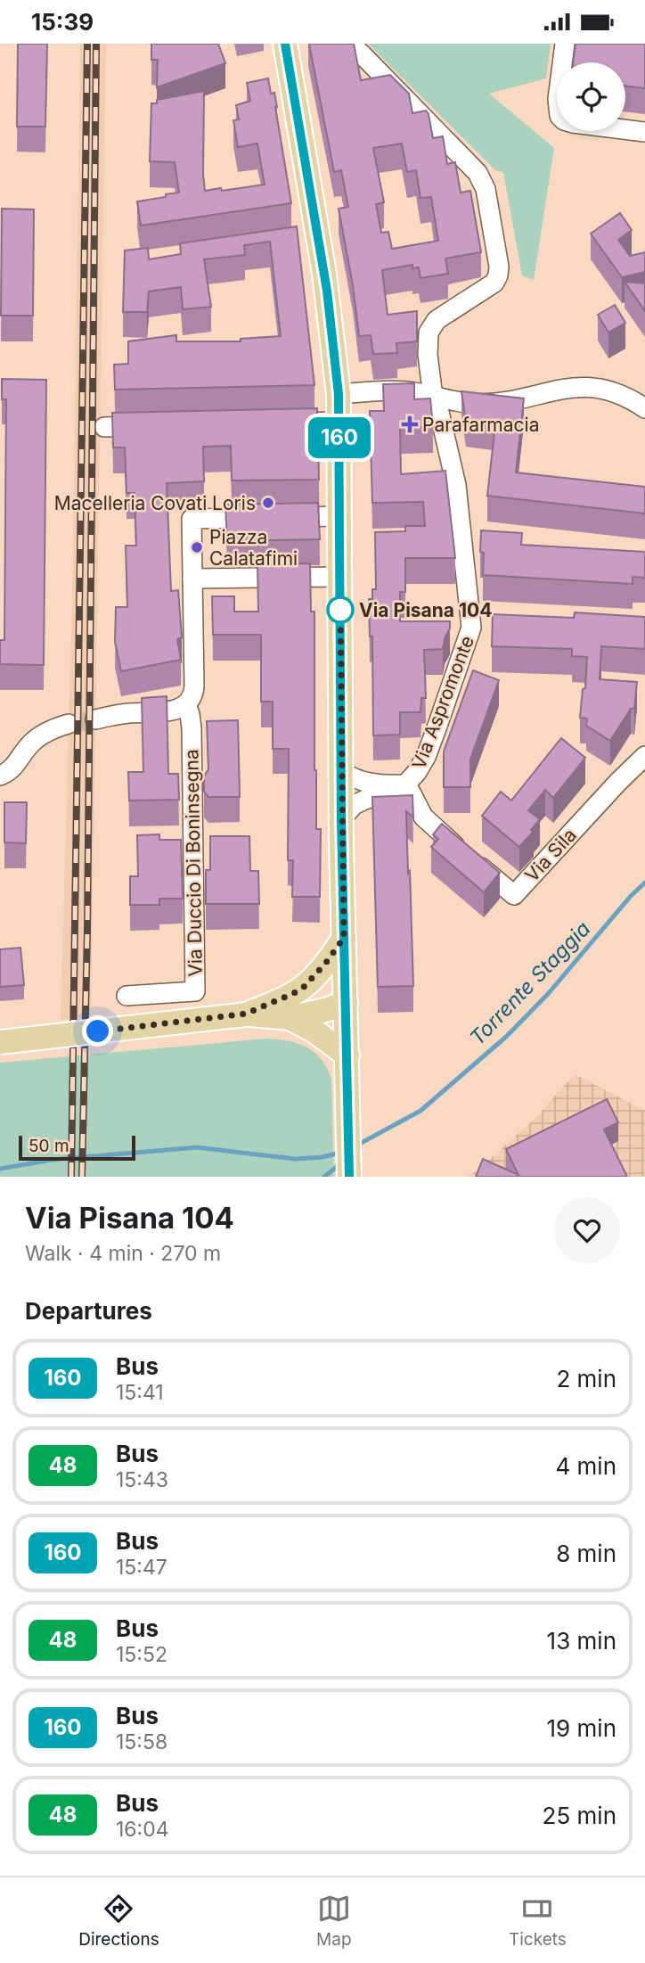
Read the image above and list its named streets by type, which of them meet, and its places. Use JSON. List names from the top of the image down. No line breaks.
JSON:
{"streets":{"street":["Via Aspromonte","Via Sila","Via Duccio Di Boninsegna"]},"crossings":[["Via Aspromonte","Via Sila"]],"water":["Torrente Staggia"],"places":{"health":["Parafarmacia"],"other":["Macelleria Covati Loris","Piazza Calatafimi","Via Pisana 104"]},"lines":["bus line 160"],"scale_bar":"50 m","page":{"status":"15:39","on_map":"160","scale":"50 m","heading":[["Via Pisana 104","Walk · 4 min · 270 m"],"Departures"],"list":[{"mark":"160","name":"Bus","note":"15:41","value":"2 min"},{"mark":"48","name":"Bus","note":"15:43","value":"4 min"},{"mark":"160","name":"Bus","note":"15:47","value":"8 min"},{"mark":"48","name":"Bus","note":"15:52","value":"13 min"},{"mark":"160","name":"Bus","note":"15:58","value":"19 min"},{"mark":"48","name":"Bus","note":"16:04","value":"25 min"}],"tabs":["Directions","Map","Tickets"]}}
